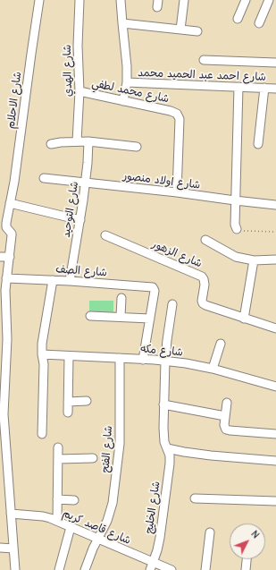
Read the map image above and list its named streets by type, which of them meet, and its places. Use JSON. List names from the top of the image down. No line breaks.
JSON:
{"streets":{"street":["شارع الهدي","شارع احمد عبد الحميد محمد","شارع محمد لطفي","شارع الاحلام","شارع اولاد منصور","شارع التوحيد","شارع الزهور","شارع الصف","شارع مكه","شارع الفتح","شارع الخليج","شارع قاصد كريم"]},"crossings":[["شارع الهدي","شارع محمد لطفي"],["شارع محمد لطفي","شارع اولاد منصور"],["شارع اولاد منصور","شارع التوحيد"],["شارع التوحيد","شارع الصف"],["شارع مكه","شارع الفتح"],["شارع مكه","شارع الخليج"],["شارع الفتح","شارع قاصد كريم"],["شارع الخليج","شارع قاصد كريم"]],"north":"top right"}
